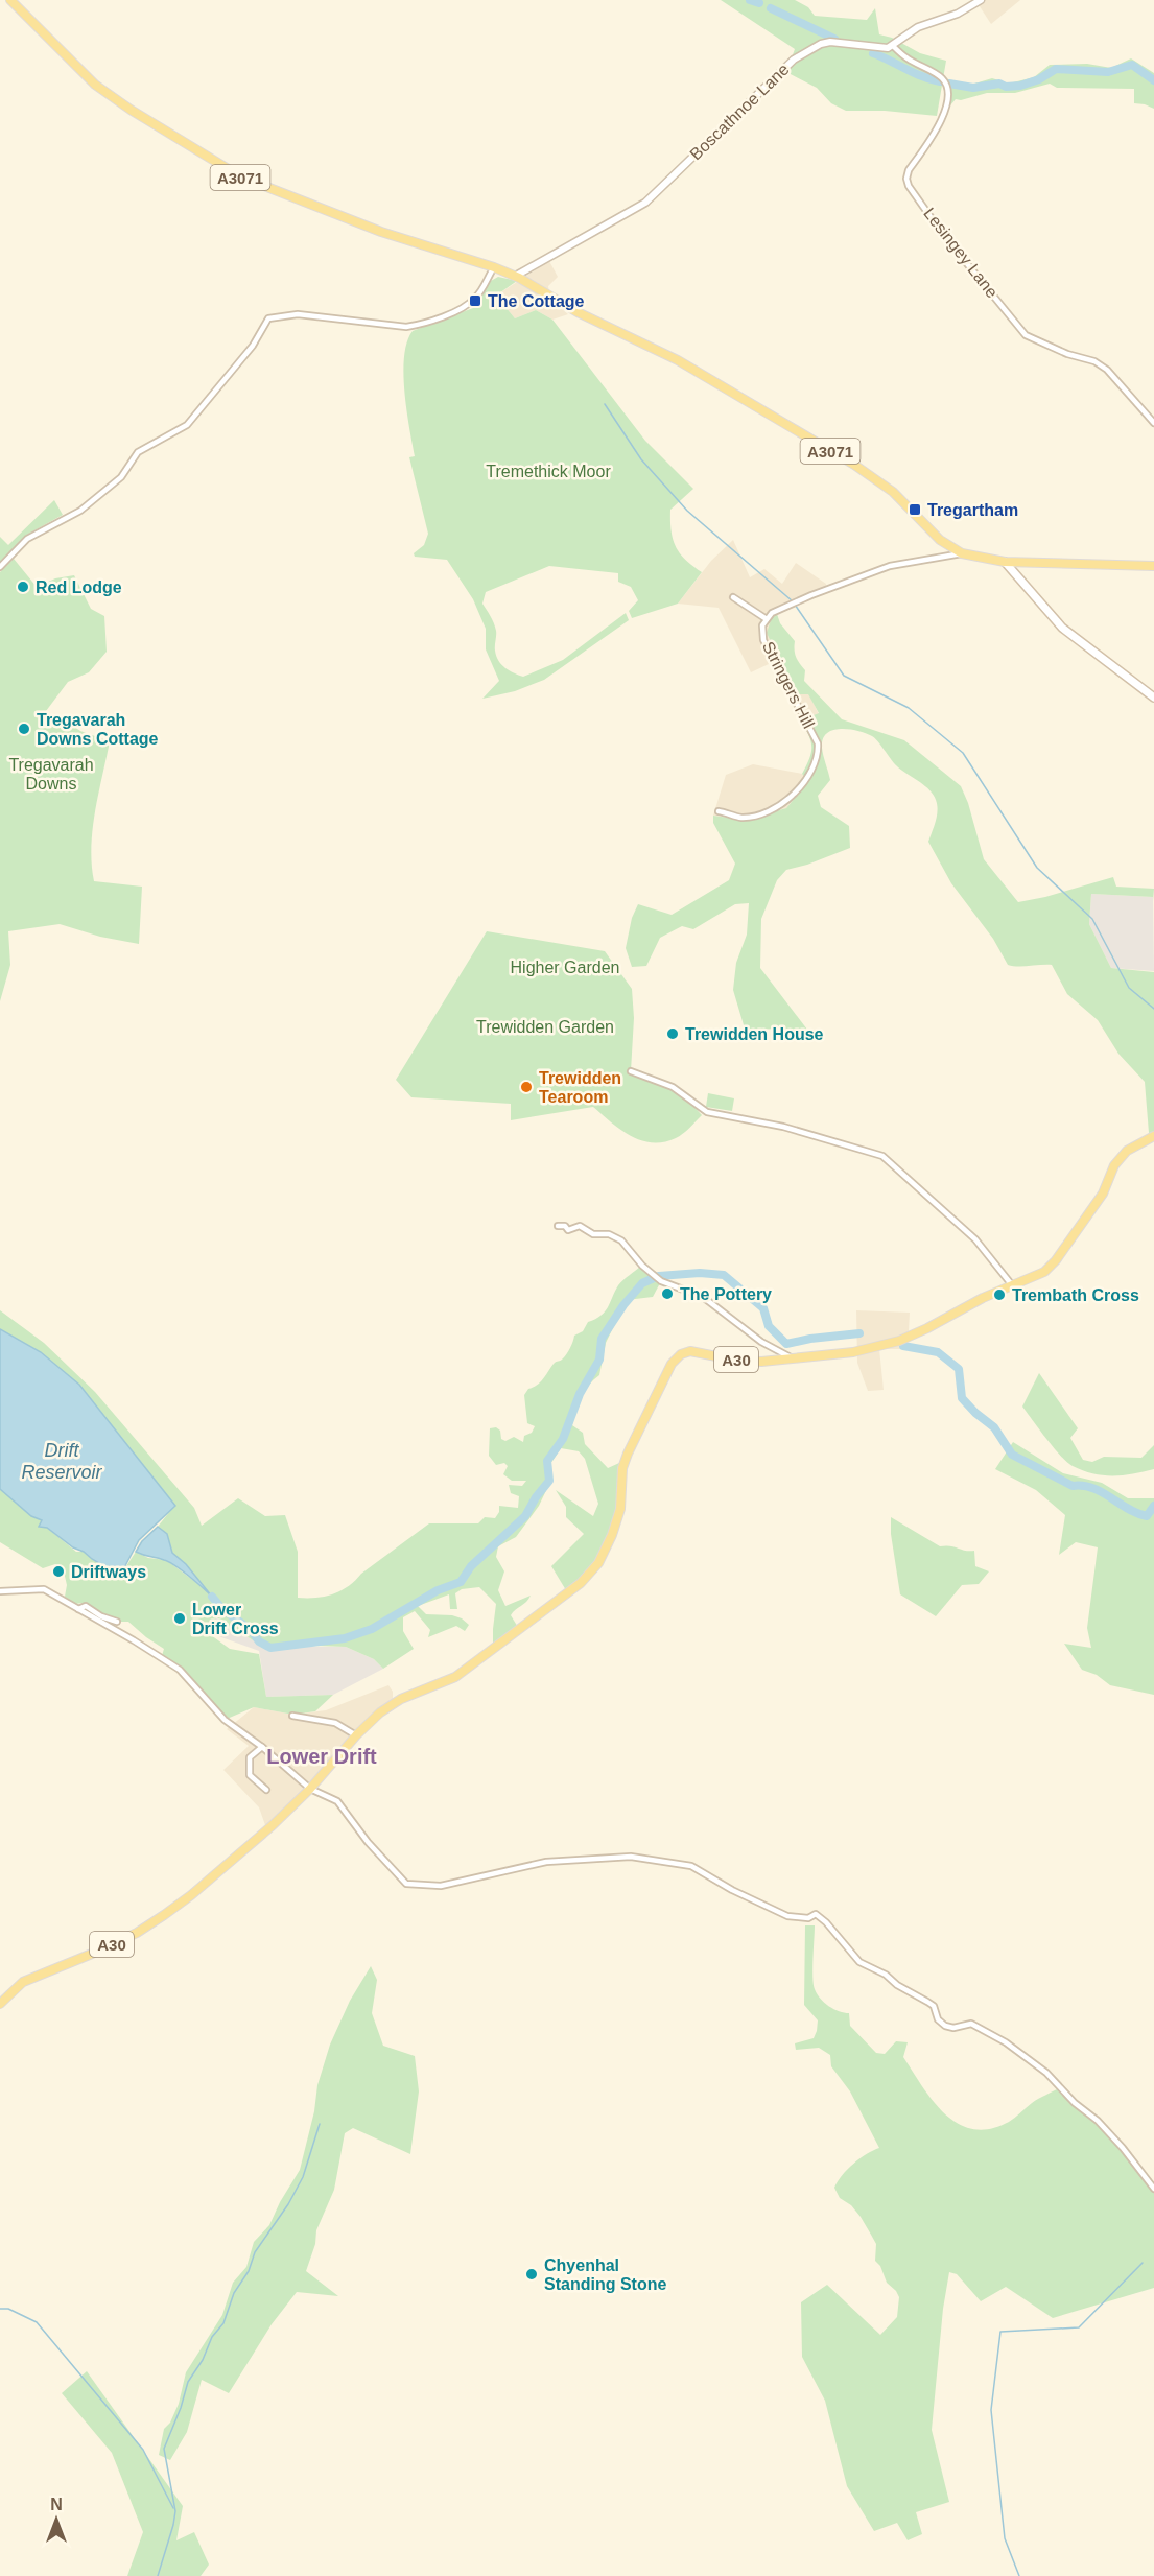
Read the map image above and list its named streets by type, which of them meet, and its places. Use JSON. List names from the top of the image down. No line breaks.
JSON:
{"streets":{"main road":["A3071","A30"],"street":["Boscathnoe Lane","Lesingey Lane","Stringers Hill"]},"crossings":[["Boscathnoe Lane","A3071"],["Boscathnoe Lane","Lesingey Lane"],["A3071","Stringers Hill"]],"districts":["Lower Drift"],"water":["Drift Reservoir"],"parks":["Tremethick Moor","Tregavarah Downs","Higher Garden","Trewidden Garden"],"places":{"transit":["The Cottage","Tregartham"],"other":["Red Lodge","Tregavarah Downs Cottage","Trewidden House","Trewidden Tearoom","The Pottery","Trembath Cross","Driftways","Lower Drift Cross","Chyenhal Standing Stone"]},"north":"top"}
